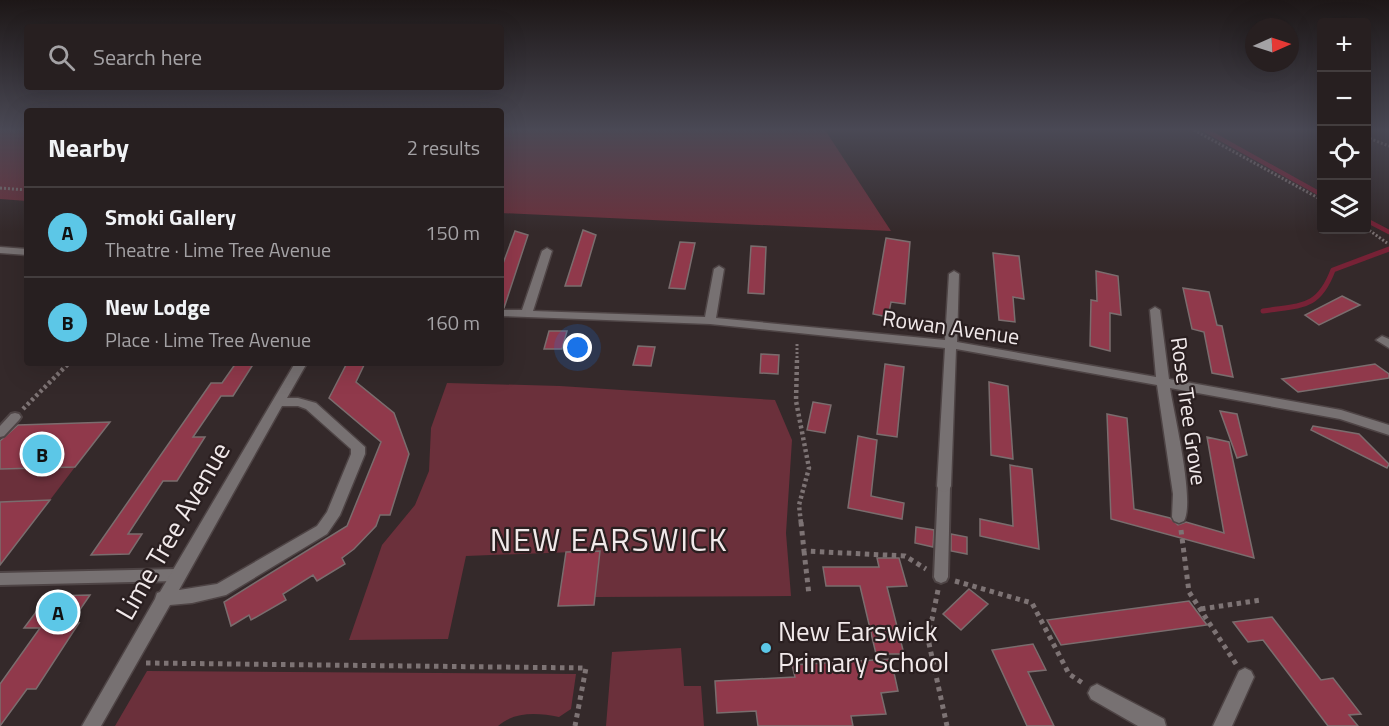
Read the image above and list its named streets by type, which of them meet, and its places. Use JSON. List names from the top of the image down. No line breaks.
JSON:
{"streets":{"street":["Rowan Avenue","Rose Tree Grove","Lime Tree Avenue"]},"crossings":[["Rowan Avenue","Rose Tree Grove"]],"districts":["NEW EARSWICK"],"places":["New Earswick Primary School"],"north":"right","page":{"map_buttons":["+","−"],"search":"Search here","heading":["Nearby","2 results"],"list":[{"mark":"A","name":"Smoki Gallery","note":"Theatre · Lime Tree Avenue","value":"150 m"},{"mark":"B","name":"New Lodge","note":"Place · Lime Tree Avenue","value":"160 m"}],"pins":["B","A"]}}
